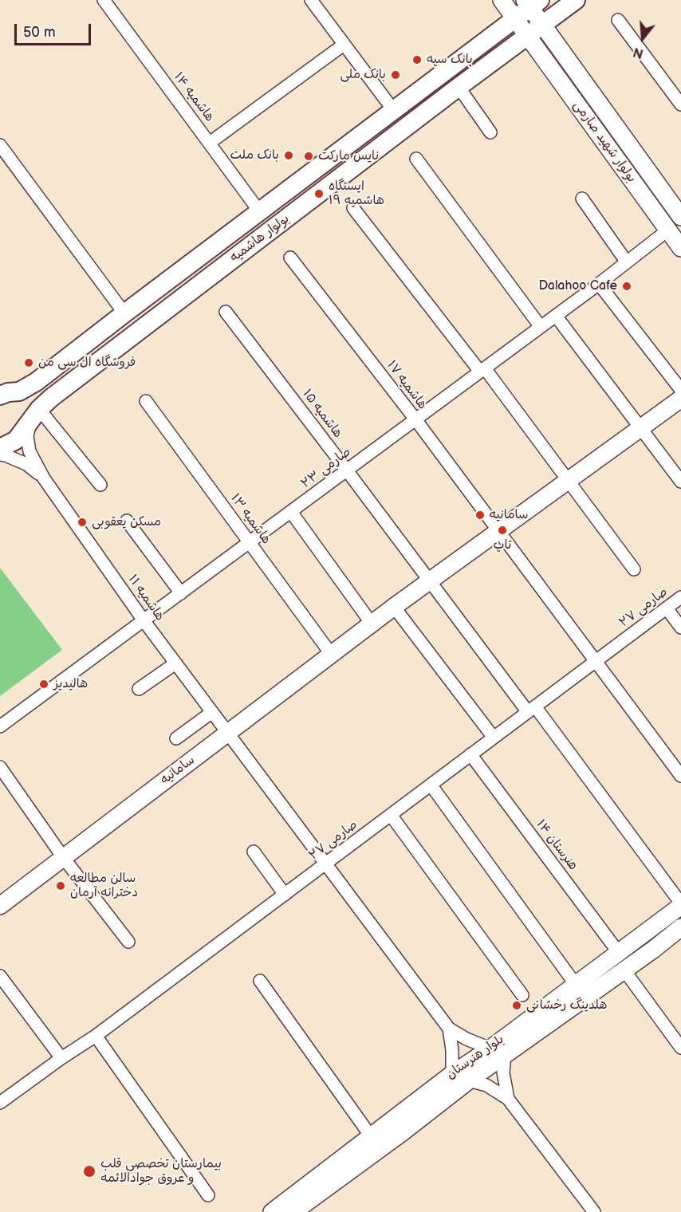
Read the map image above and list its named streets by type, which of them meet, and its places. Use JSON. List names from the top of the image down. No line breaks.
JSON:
{"streets":{"main road":["بولوار شهید صارمی","بولوار هاشمیه","سامانیه","بلوار هنرستان"],"street":["هاشمیه ۱۴","هاشمیه ۱۷","هاشمیه ۱۵","صارمی ۲۳","هاشمیه ۱۳","هاشمیه ۱۱","صارمی ۲۷","هنرستان ۱۴"]},"crossings":[["هاشمیه ۱۴","بولوار هاشمیه"],["بولوار شهید صارمی","بولوار هاشمیه"],["بولوار شهید صارمی","صارمی ۲۳"],["هاشمیه ۱۷","صارمی ۲۳"],["هاشمیه ۱۷","صارمی ۲۷"],["هاشمیه ۱۷","سامانیه"],["هاشمیه ۱۵","صارمی ۲۳"],["هاشمیه ۱۵","صارمی ۲۷"],["هاشمیه ۱۵","سامانیه"],["هاشمیه ۱۵","بلوار هنرستان"],["صارمی ۲۳","هاشمیه ۱۳"],["صارمی ۲۳","هاشمیه ۱۱"],["هاشمیه ۱۳","سامانیه"],["هاشمیه ۱۱","صارمی ۲۷"],["هاشمیه ۱۱","سامانیه"],["صارمی ۲۷","هنرستان ۱۴"],["هنرستان ۱۴","بلوار هنرستان"]],"places":["بانک سپه","بانک ملی","بانک ملت","نایس مارکت","ایستگاه هاشمیه ۱۹","Dalahoo Cafe","فروشگاه ال سی من","سامانیه","مسکن یعقوبی","تاپ","هالیدیز","سالن مطالعه دخترانه آرمان","هلدینگ رخشانی","بیمارستان تخصصی قلب و عروق جوادالائمه"],"scale_bar":"50 m","north":"bottom"}
